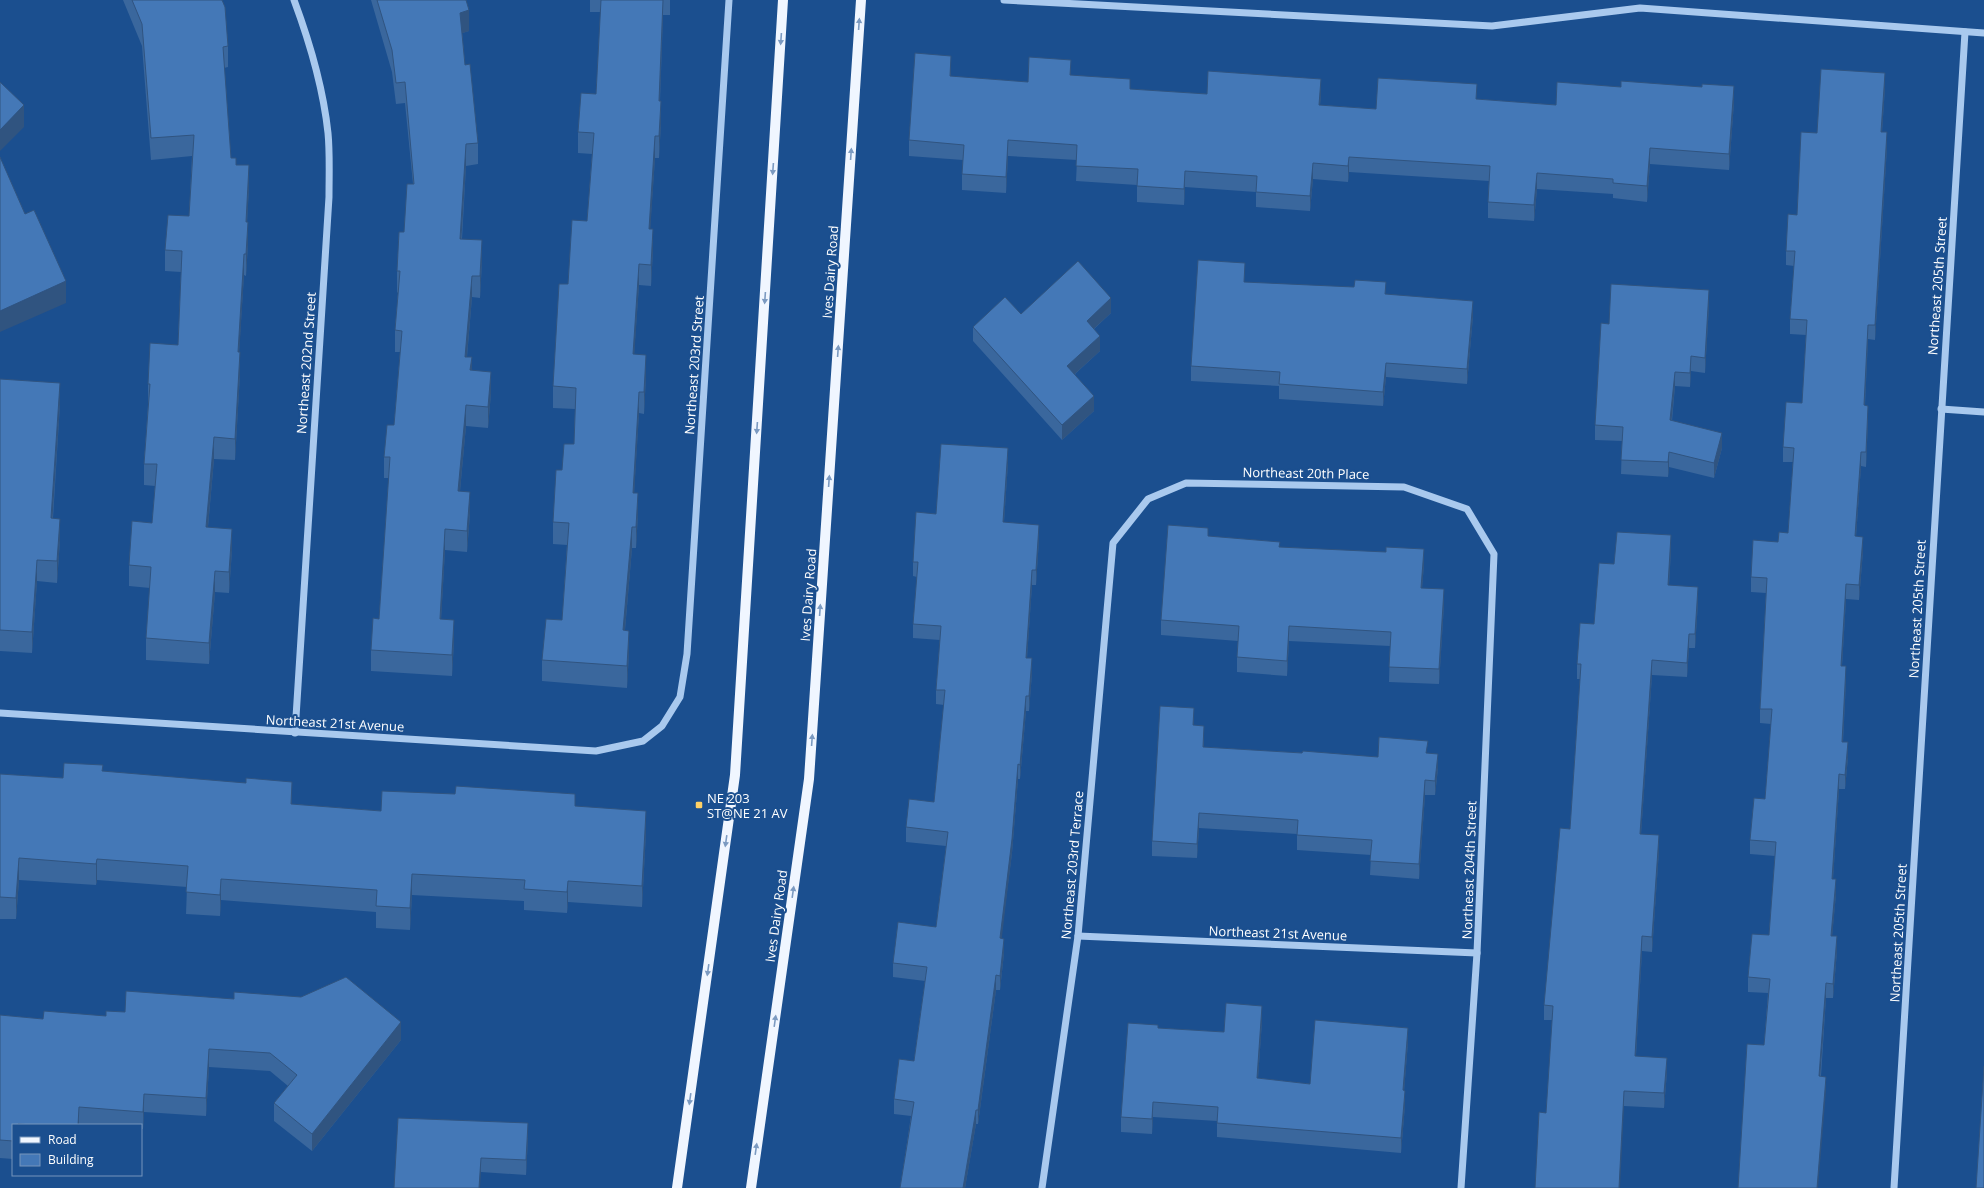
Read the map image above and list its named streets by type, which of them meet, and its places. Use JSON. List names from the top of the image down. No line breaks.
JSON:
{"streets":{"main road":["Ives Dairy Road"],"street":["Northeast 205th Street","Northeast 202nd Street","Northeast 203rd Street","Northeast 20th Place","Northeast 21st Avenue","Northeast 203rd Terrace","Northeast 204th Street"]},"crossings":[["Northeast 202nd Street","Northeast 21st Avenue"],["Northeast 203rd Street","Northeast 21st Avenue"],["Northeast 20th Place","Northeast 203rd Terrace"],["Northeast 20th Place","Northeast 204th Street"],["Northeast 21st Avenue","Northeast 203rd Terrace"],["Northeast 21st Avenue","Northeast 204th Street"]],"places":{"transit":["NE 203 ST@NE 21 AV"]},"legend":["Road","Building"]}
